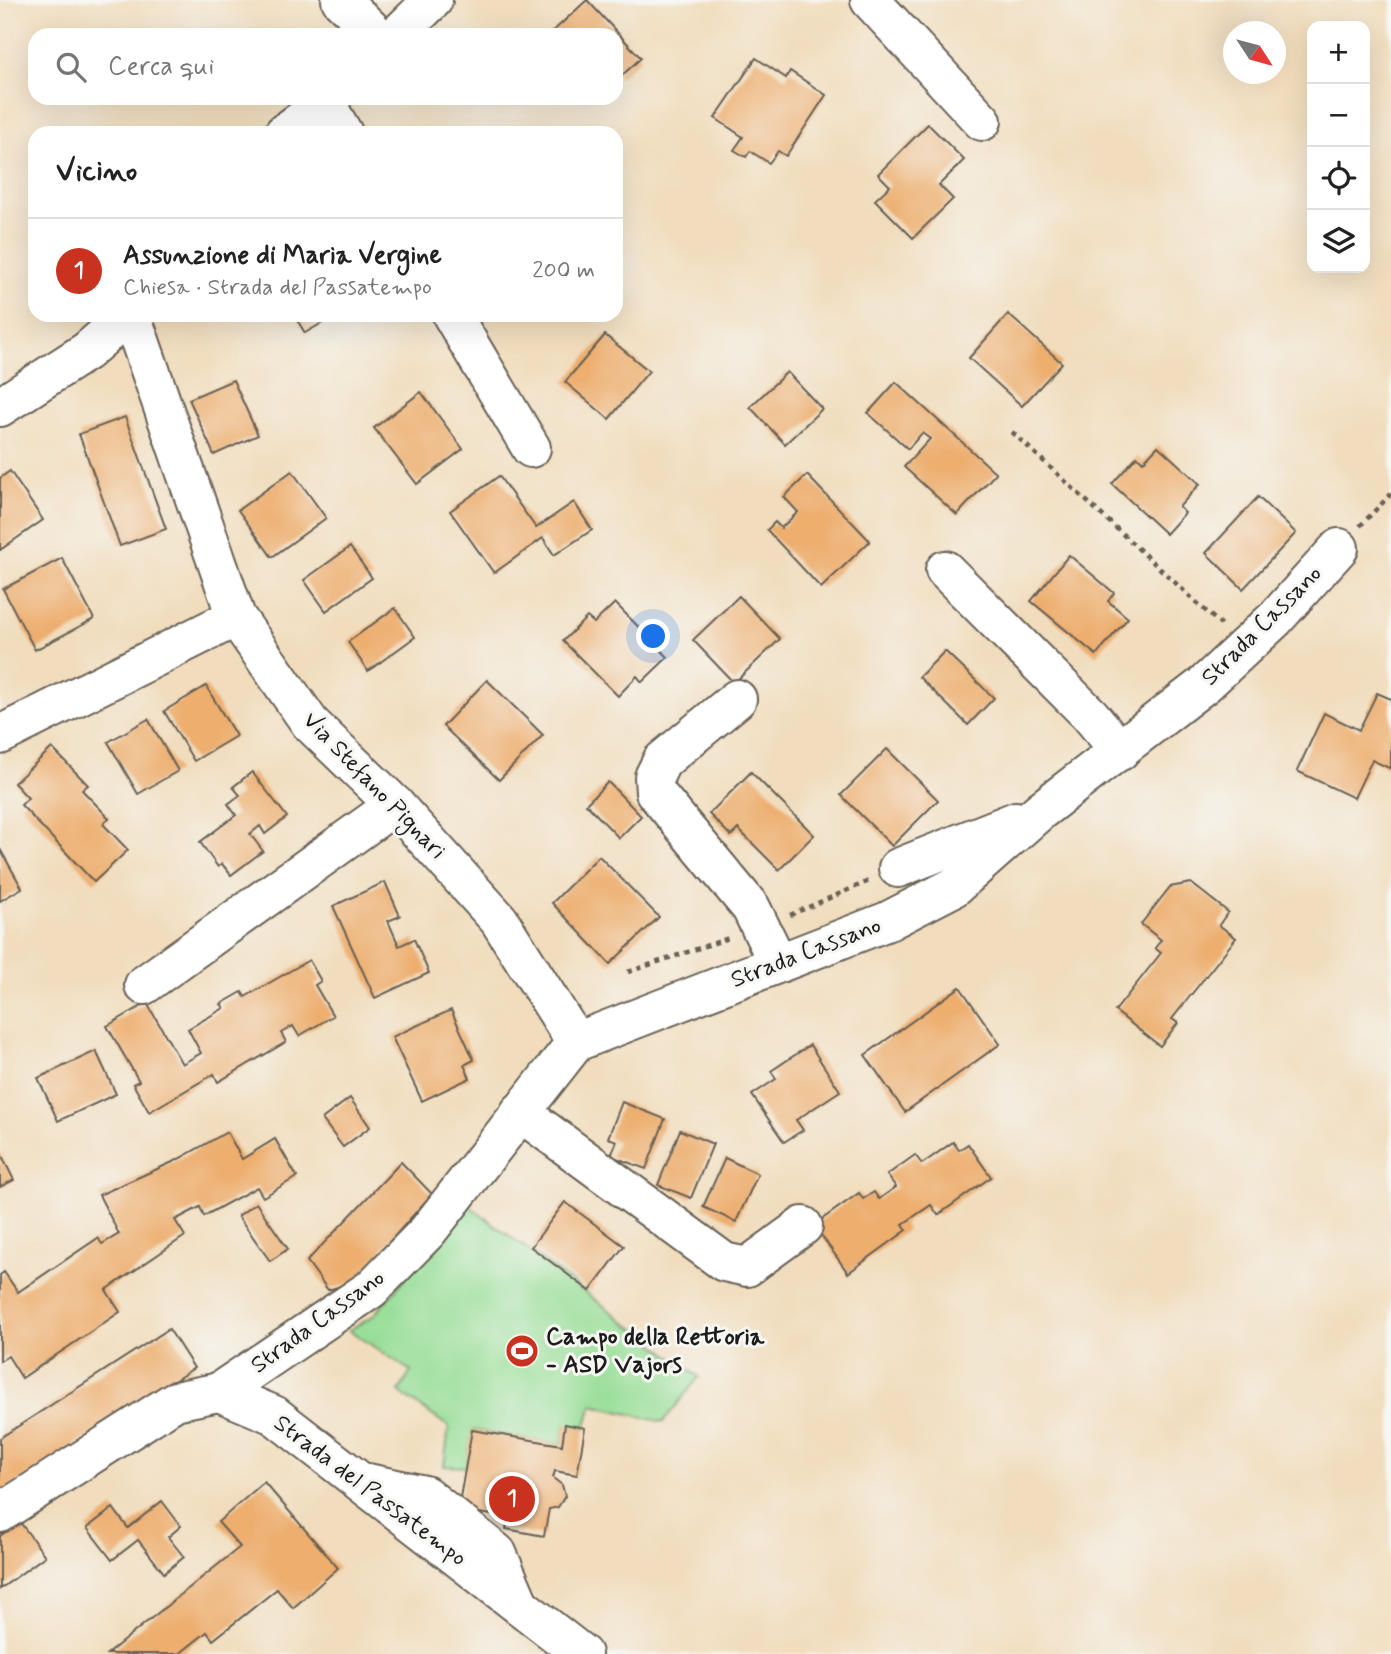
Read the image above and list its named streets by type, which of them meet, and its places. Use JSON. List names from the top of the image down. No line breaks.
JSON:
{"streets":{"street":["Strada Cassano","Via Stefano Pignari","Strada del Passatempo"]},"crossings":[["Strada Cassano","Via Stefano Pignari"],["Strada Cassano","Strada del Passatempo"]],"places":{"sports":["Campo della Rettoria - ASD Vajors"]},"north":"bottom right","page":{"map_buttons":["+","−"],"search":"Cerca qui","heading":"Vicino","list":[{"mark":"1","name":"Assunzione di Maria Vergine","note":"Chiesa · Strada del Passatempo","value":"200 m"}],"pins":"1"}}
